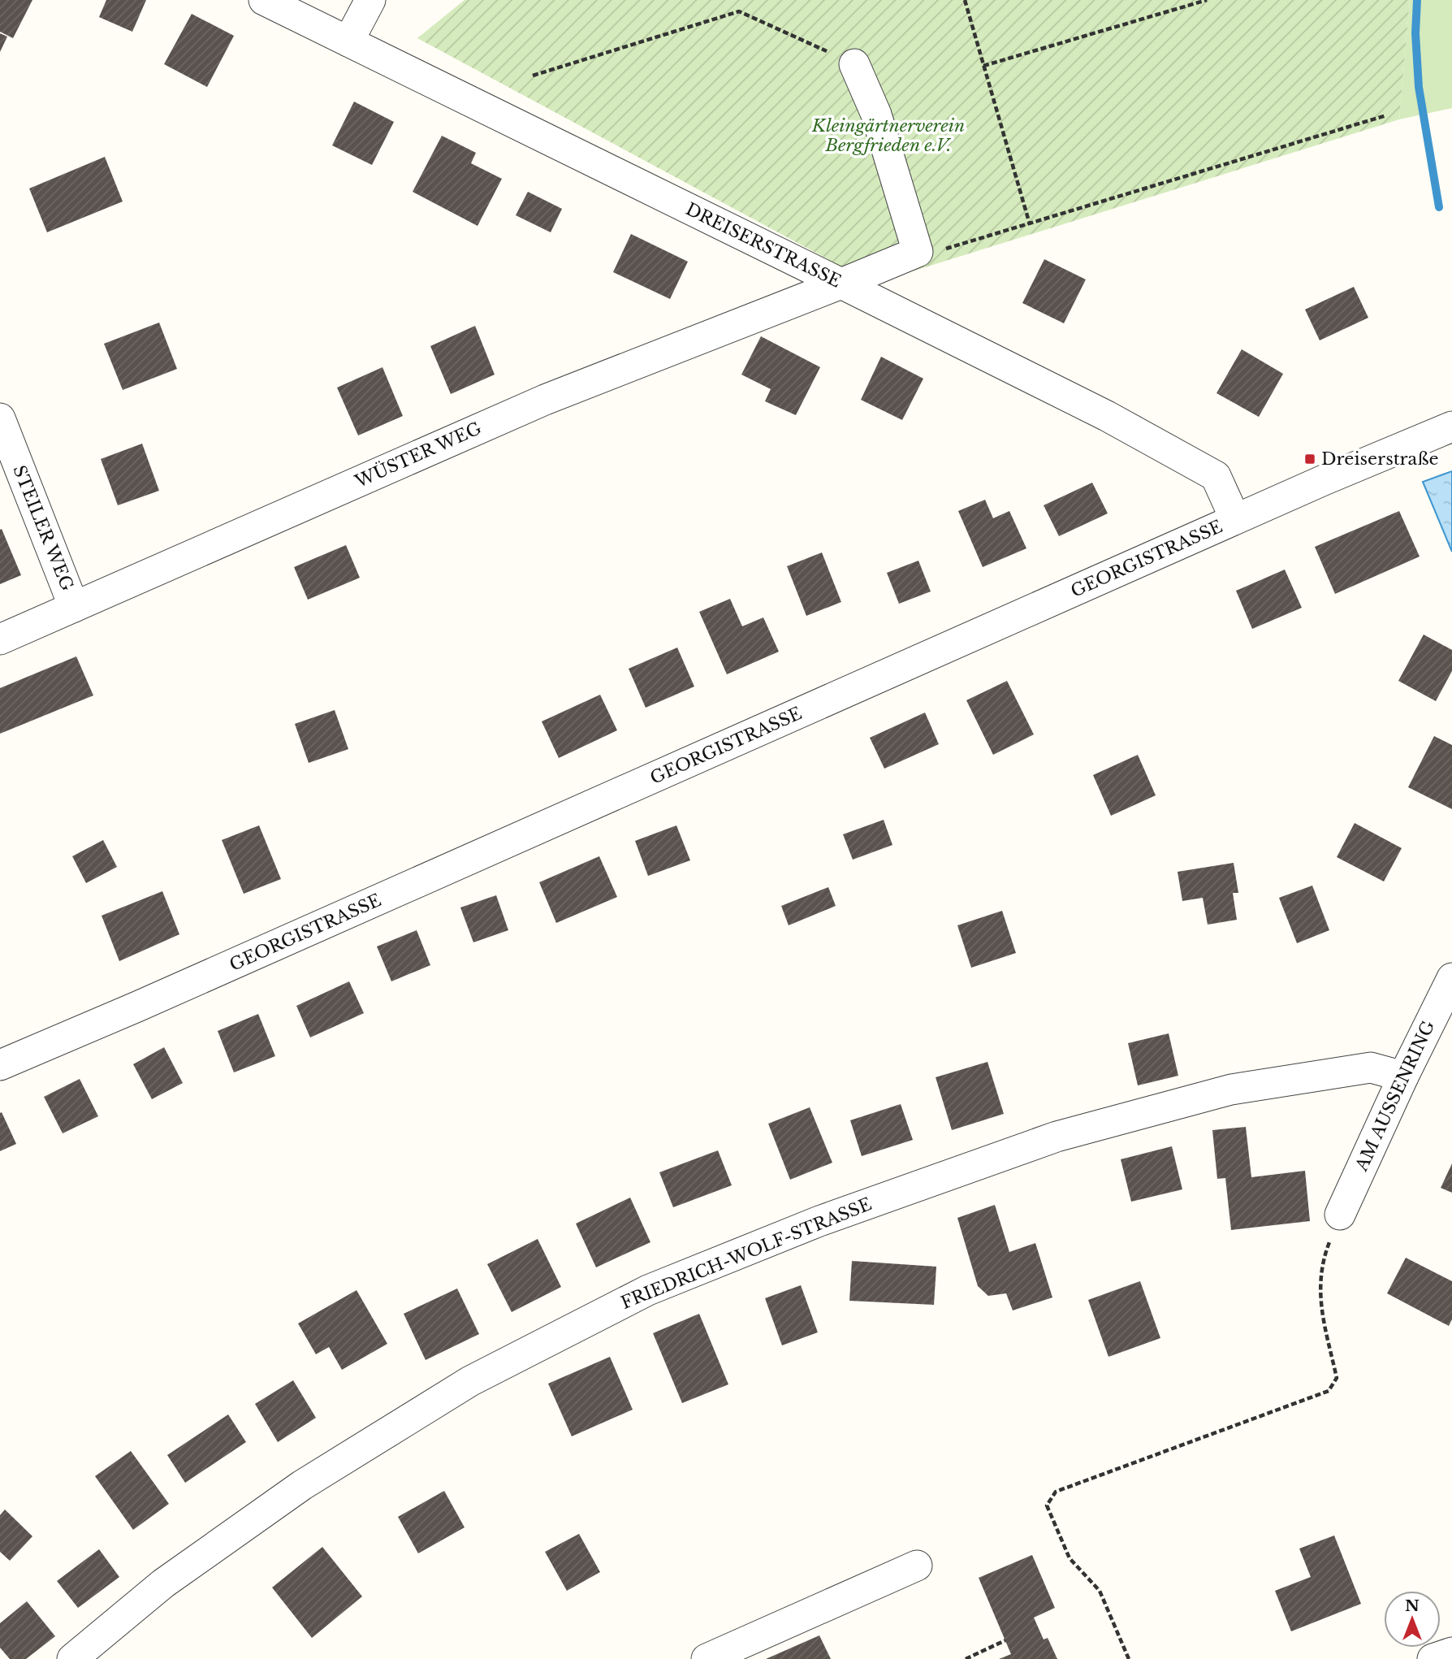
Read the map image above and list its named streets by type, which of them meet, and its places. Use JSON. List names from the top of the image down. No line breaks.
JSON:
{"streets":{"street":["DREISERSTRASSE","WÜSTER WEG","STEILER WEG","GEORGISTRASSE","AM AUSSENRING","FRIEDRICH-WOLF-STRASSE"]},"crossings":[["DREISERSTRASSE","WÜSTER WEG"],["DREISERSTRASSE","GEORGISTRASSE"],["WÜSTER WEG","STEILER WEG"],["AM AUSSENRING","FRIEDRICH-WOLF-STRASSE"]],"parks":["Kleingärtnerverein Bergfrieden e.V."],"places":{"transit":["Dreiserstraße"]},"north":"top"}
